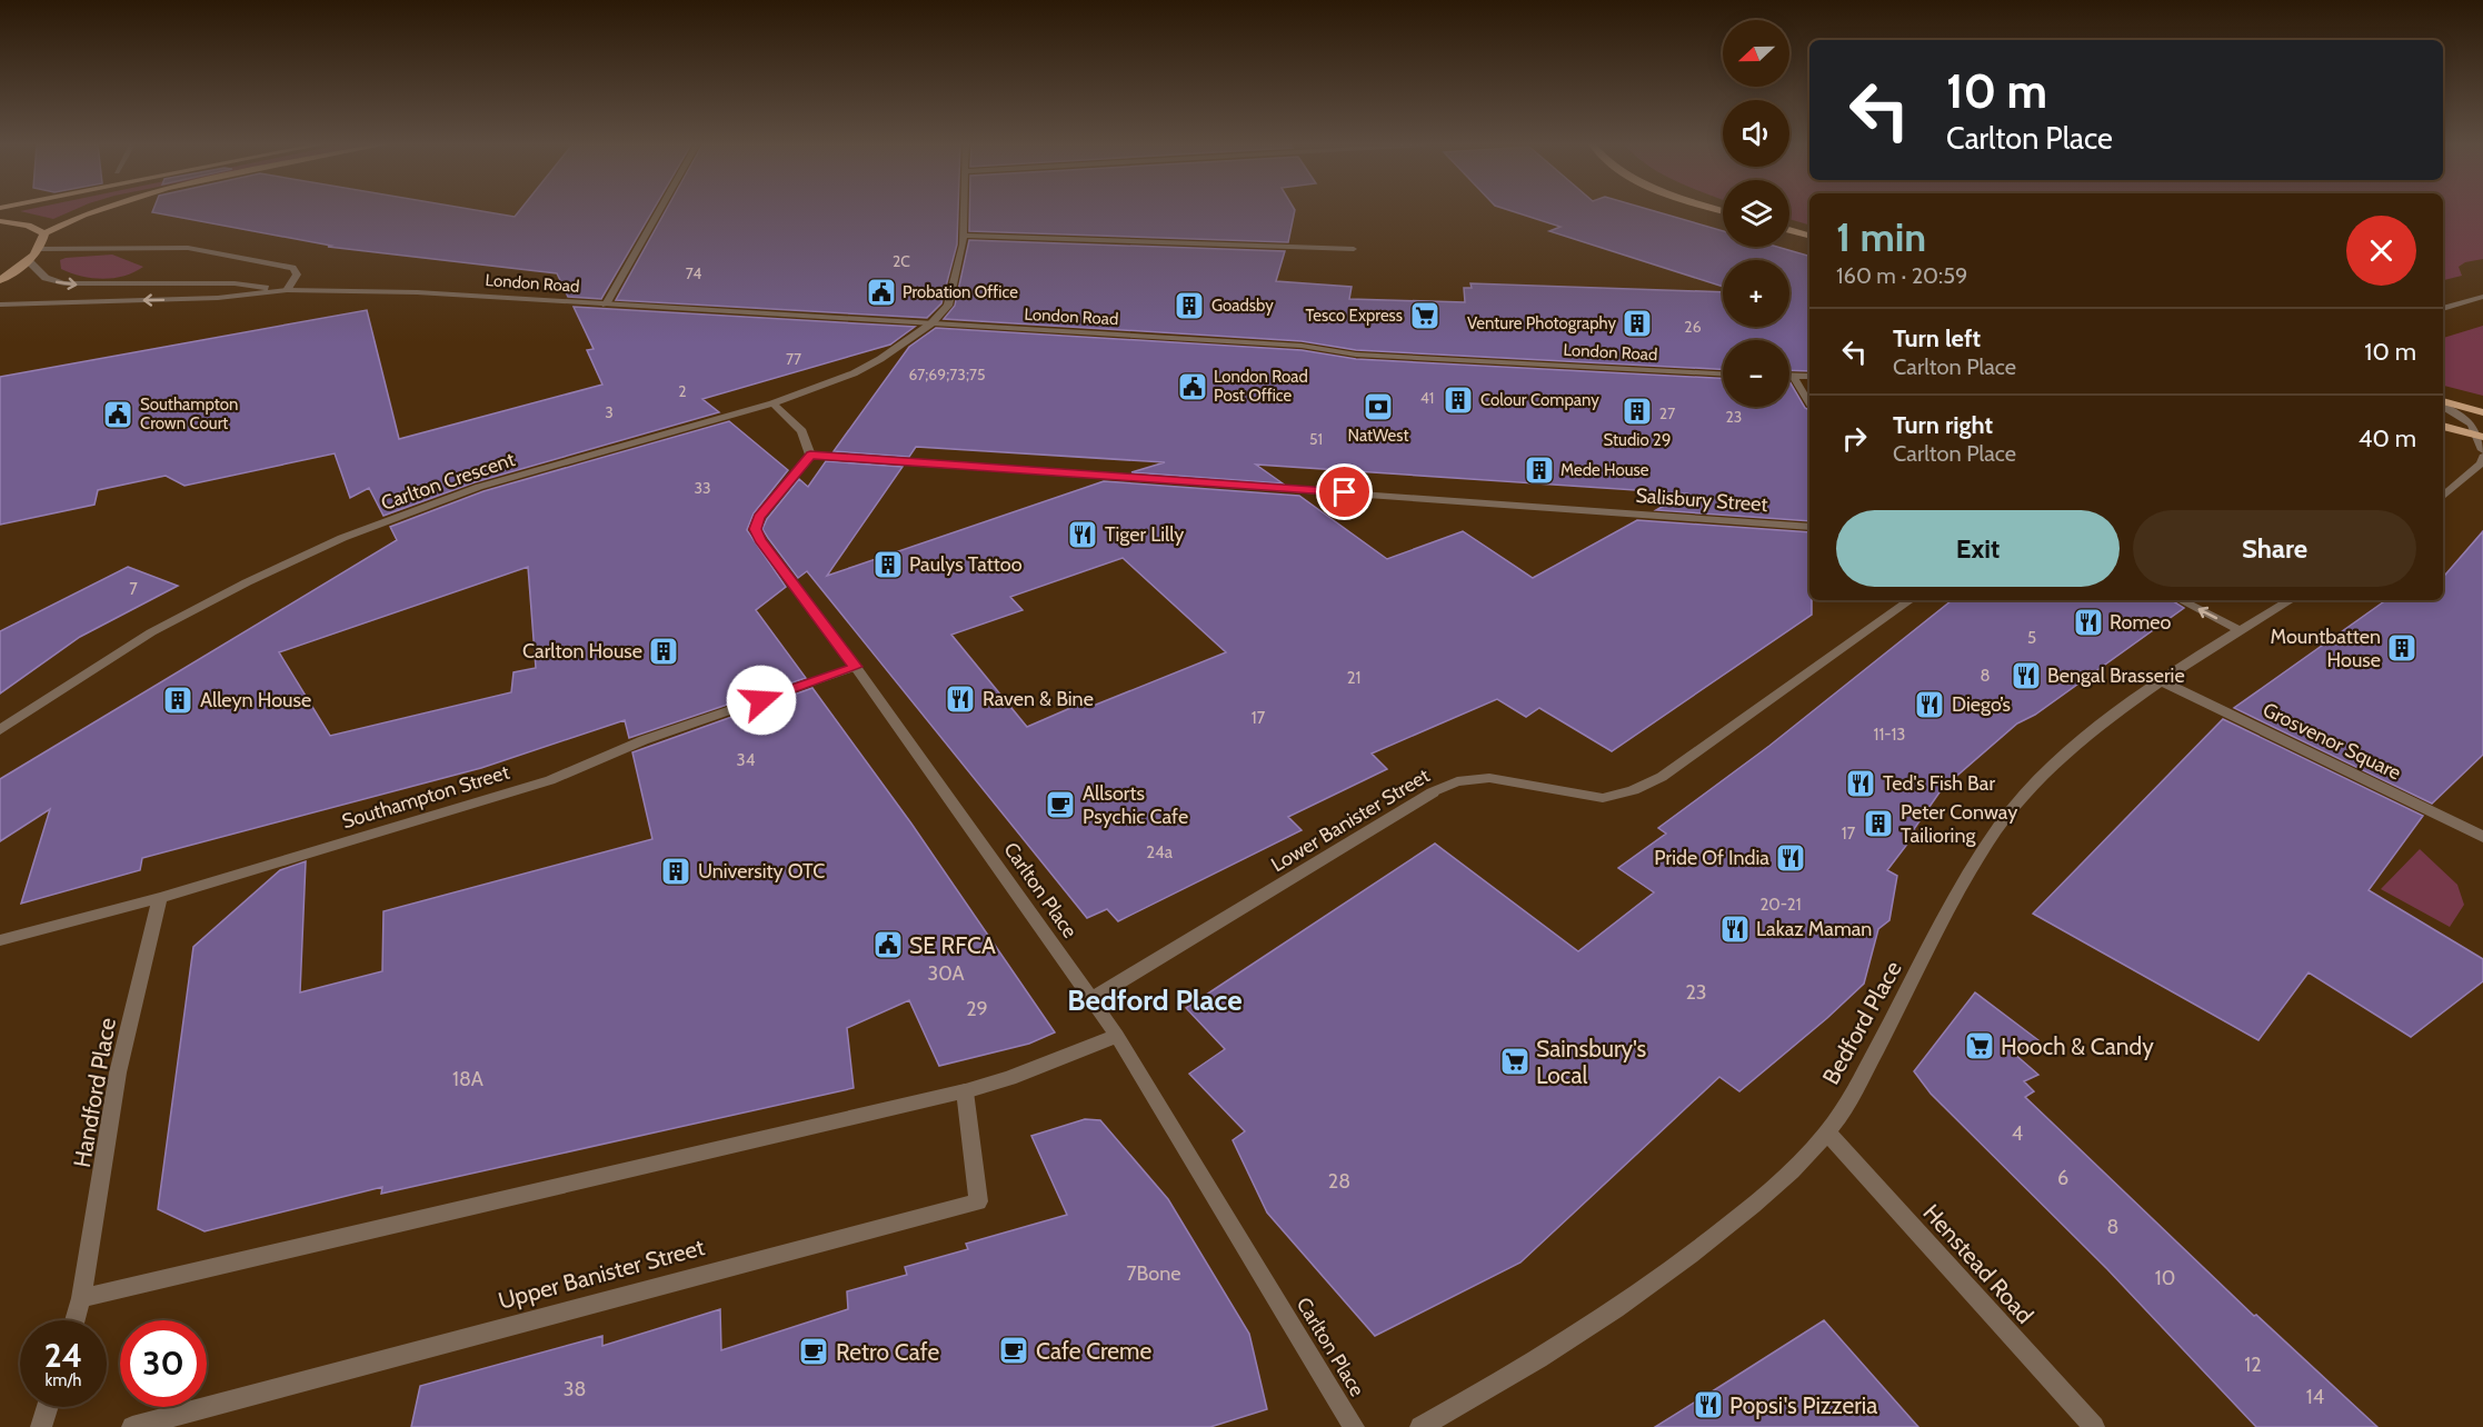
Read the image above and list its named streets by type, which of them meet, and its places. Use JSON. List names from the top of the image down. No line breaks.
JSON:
{"streets":{"street":["London Road","Carlton Crescent","Salisbury Street","Grosvenor Square","Southampton Street","Lower Banister Street","Carlton Place","Bedford Place","Handford Place","Henstead Road","Upper Banister Street"]},"crossings":[["London Road","Carlton Crescent"],["Salisbury Street","Carlton Place"],["Grosvenor Square","Bedford Place"],["Southampton Street","Carlton Place"],["Southampton Street","Handford Place"],["Lower Banister Street","Carlton Place"],["Bedford Place","Henstead Road"]],"districts":["Bedford Place"],"places":{"public building":["Probation Office","London Road Post Office","Southampton Crown Court","SE RFCA"],"building":["Goadsby","Venture Photography","Colour Company","Studio 29","Mede House","Paulys Tattoo","Mountbatten House","Carlton House","Alleyn House","Peter Conway Tailioring","University OTC"],"supermarket":["Tesco Express","Hooch & Candy","Sainsbury's Local"],"bank":["NatWest"],"restaurant":["Tiger Lilly","Romeo","Bengal Brasserie","Raven & Bine","Diego’s","Ted's Fish Bar","Pride Of India","Lakaz Maman","Popsi's Pizzeria"],"cafe":["Allsorts Psychic Cafe","Cafe Creme","Retro Cafe"]},"house_numbers":["2C","74","26","77","67;69;73;75","2","41","3","27","23","51","33","7","5","8","21","17","11-13","34","17","24a","20-21","30A","23","29","18A","4","6","28","8","7Bone","10","12","38","14"],"north":"left","page":{"map_buttons":["+","−"],"turn":["10 m","Carlton Place"],"heading":["1 min","160 m · 20:59"],"list":[{"name":"Turn left","note":"Carlton Place","value":"10 m"},{"name":"Turn right","note":"Carlton Place","value":"40 m"}],"buttons":["Exit","Share"],"speed":"24 km/h","limit":"30"}}
